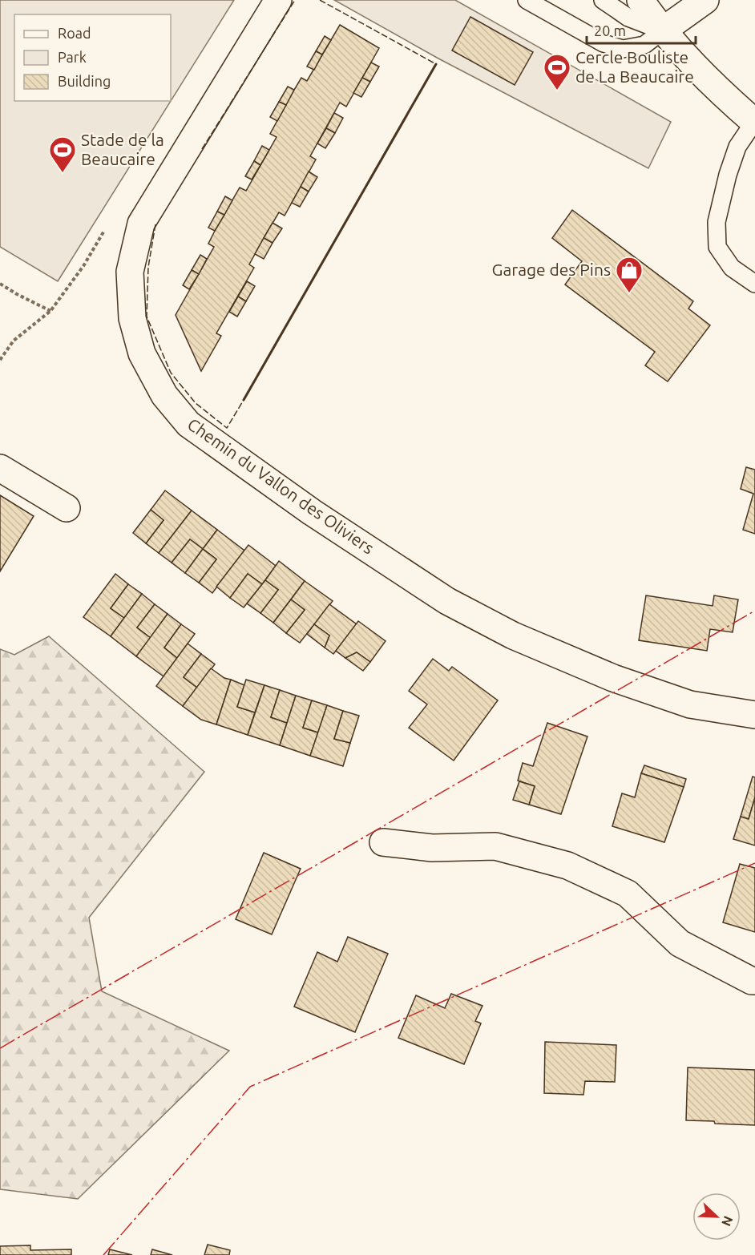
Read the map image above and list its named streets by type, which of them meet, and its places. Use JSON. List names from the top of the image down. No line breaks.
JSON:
{"streets":{"street":["Chemin du Vallon des Oliviers"]},"places":{"sports":["Cercle Bouliste de La Beaucaire","Stade de la Beaucaire"],"shop":["Garage des Pins"]},"legend":["Road","Park","Building"],"scale_bar":"20 m","north":"bottom right"}
